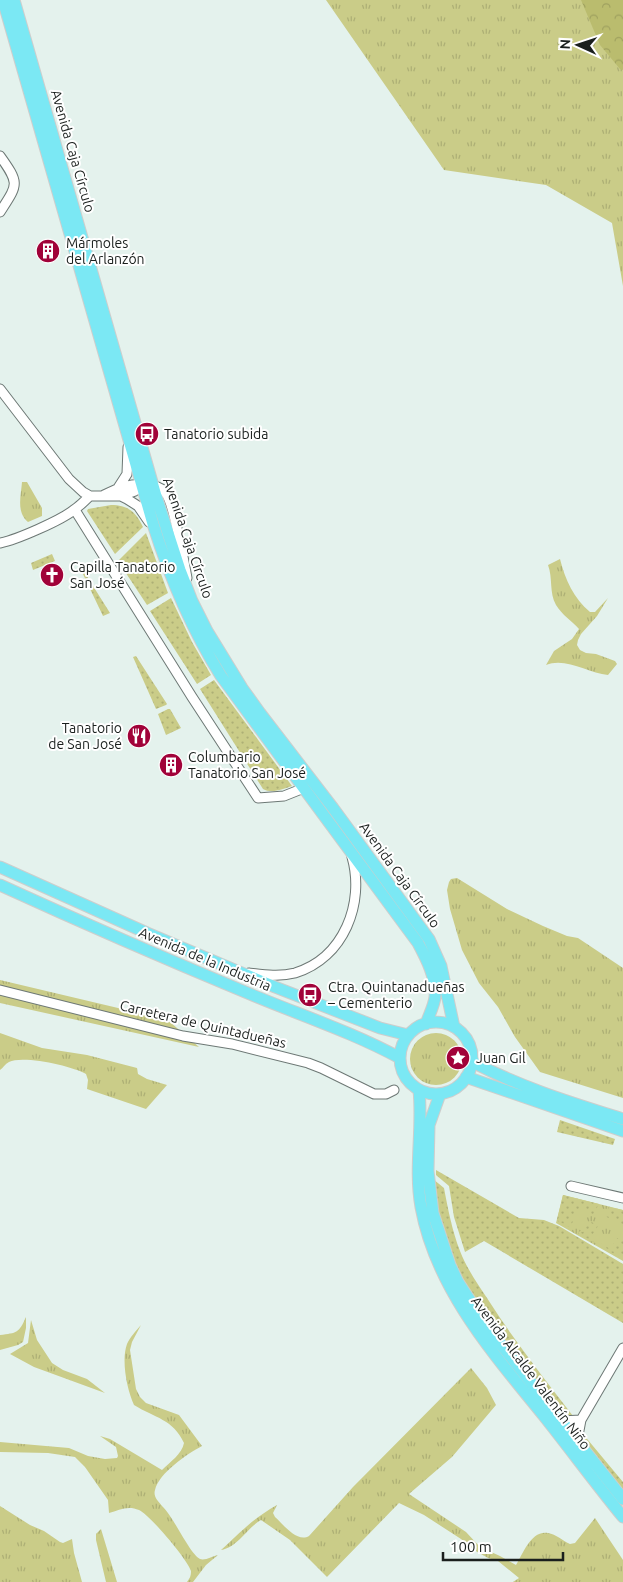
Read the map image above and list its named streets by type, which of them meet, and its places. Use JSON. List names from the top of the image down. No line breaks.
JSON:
{"streets":{"main road":["Avenida Caja Círculo","Avenida de la Industria","Avenida Alcalde Valentín Niño"],"street":["Carretera de Quintadueñas"]},"crossings":[["Avenida Caja Círculo","Avenida de la Industria"],["Avenida Caja Círculo","Avenida Alcalde Valentín Niño"],["Avenida de la Industria","Avenida Alcalde Valentín Niño"]],"places":{"building":["Mármoles del Arlanzón","Columbario Tanatorio San José"],"bus stop":["Tanatorio subida","Ctra. Quintanadueñas – Cementerio"],"church":["Capilla Tanatorio San José"],"restaurant":["Tanatorio de San José"],"place":["Juan Gil"]},"scale_bar":"100 m","north":"left"}
